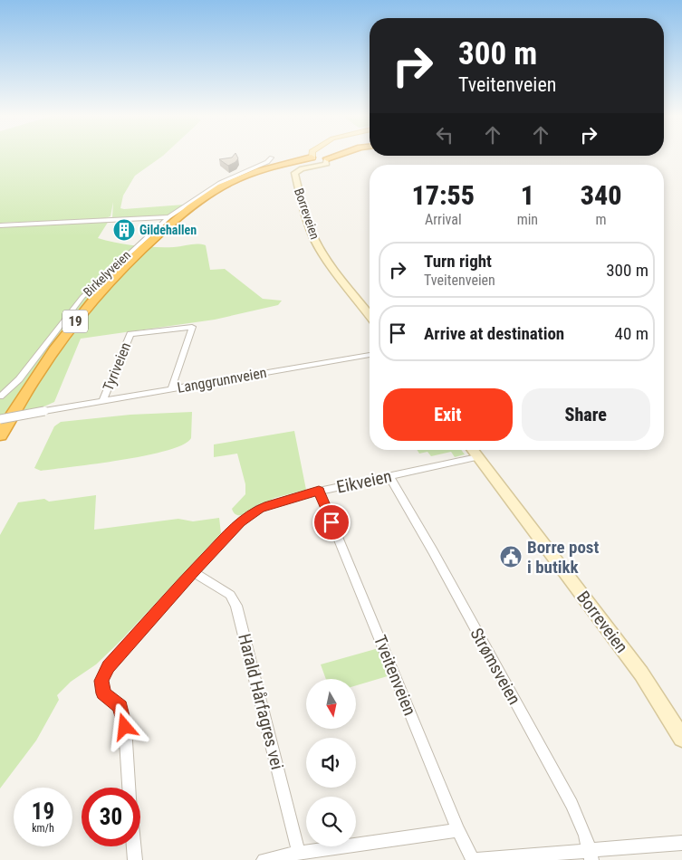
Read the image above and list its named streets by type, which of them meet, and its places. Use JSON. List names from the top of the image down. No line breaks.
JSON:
{"streets":{"highway":["19"],"main road":["Borreveien"],"street":["Birkelyveien","Tyriveien","Langgrunnveien","Eikveien","Strømsveien","Tveitenveien","Harald Hårfagres vei"]},"crossings":[["Borreveien","19"],["Borreveien","Eikveien"],["Tyriveien","Langgrunnveien"],["Eikveien","Strømsveien"],["Eikveien","Tveitenveien"],["Eikveien","Harald Hårfagres vei"]],"places":{"building":["Gildehallen"],"public building":["Borre post i butikk"]},"north":"bottom","page":{"turn":["300 m","Tveitenveien"],"eta":["17:55","Arrival","1","min","340","m"],"list":[{"name":"Turn right","note":"Tveitenveien","value":"300 m"},{"name":"Arrive at destination","value":"40 m"}],"buttons":["Exit","Share"],"speed":"19 km/h","limit":"30"}}
